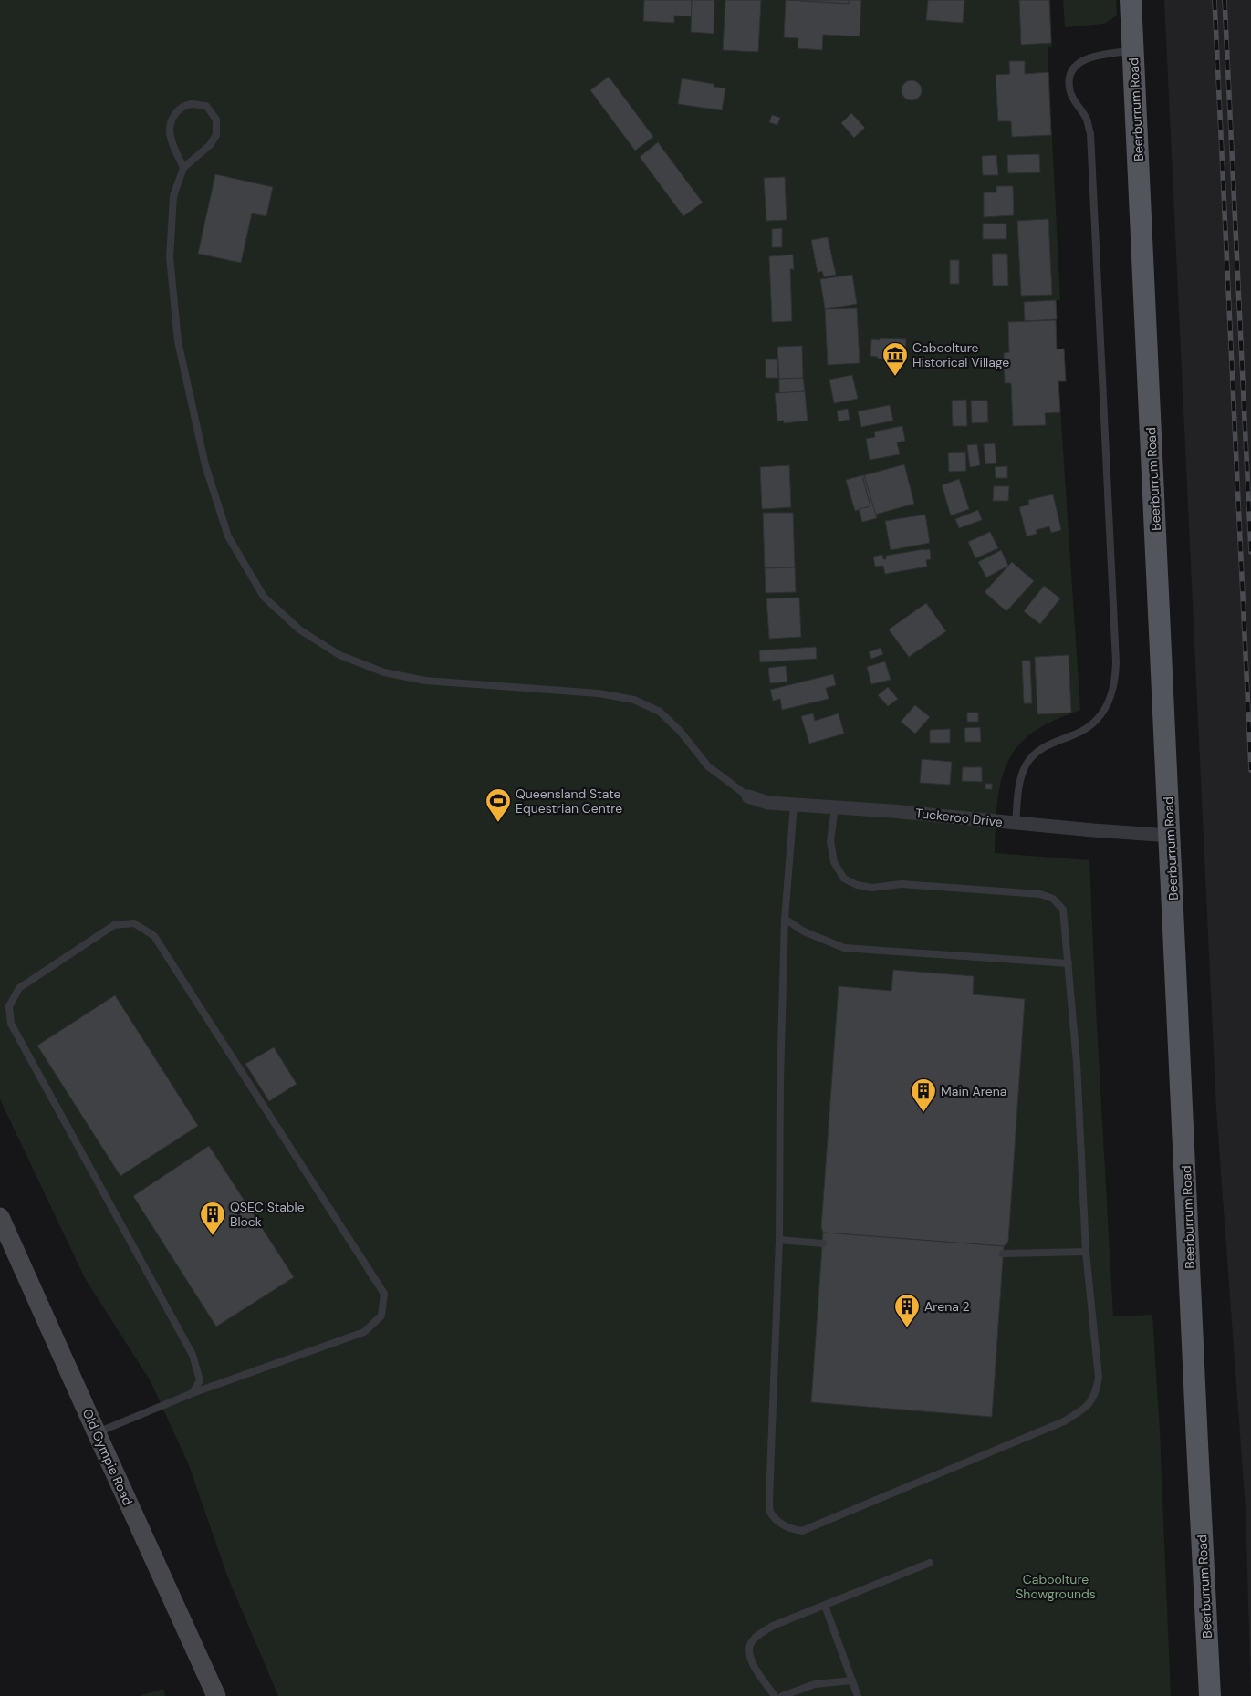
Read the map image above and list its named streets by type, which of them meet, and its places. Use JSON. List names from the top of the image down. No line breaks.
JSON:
{"streets":{"main road":["Beerburrum Road","Old Gympie Road"],"street":["Tuckeroo Drive"]},"crossings":[["Beerburrum Road","Tuckeroo Drive"]],"parks":["Caboolture Showgrounds"],"places":{"museum":["Caboolture Historical Village"],"sports":["Queensland State Equestrian Centre"],"building":["Main Arena","QSEC Stable Block","Arena 2"]}}
